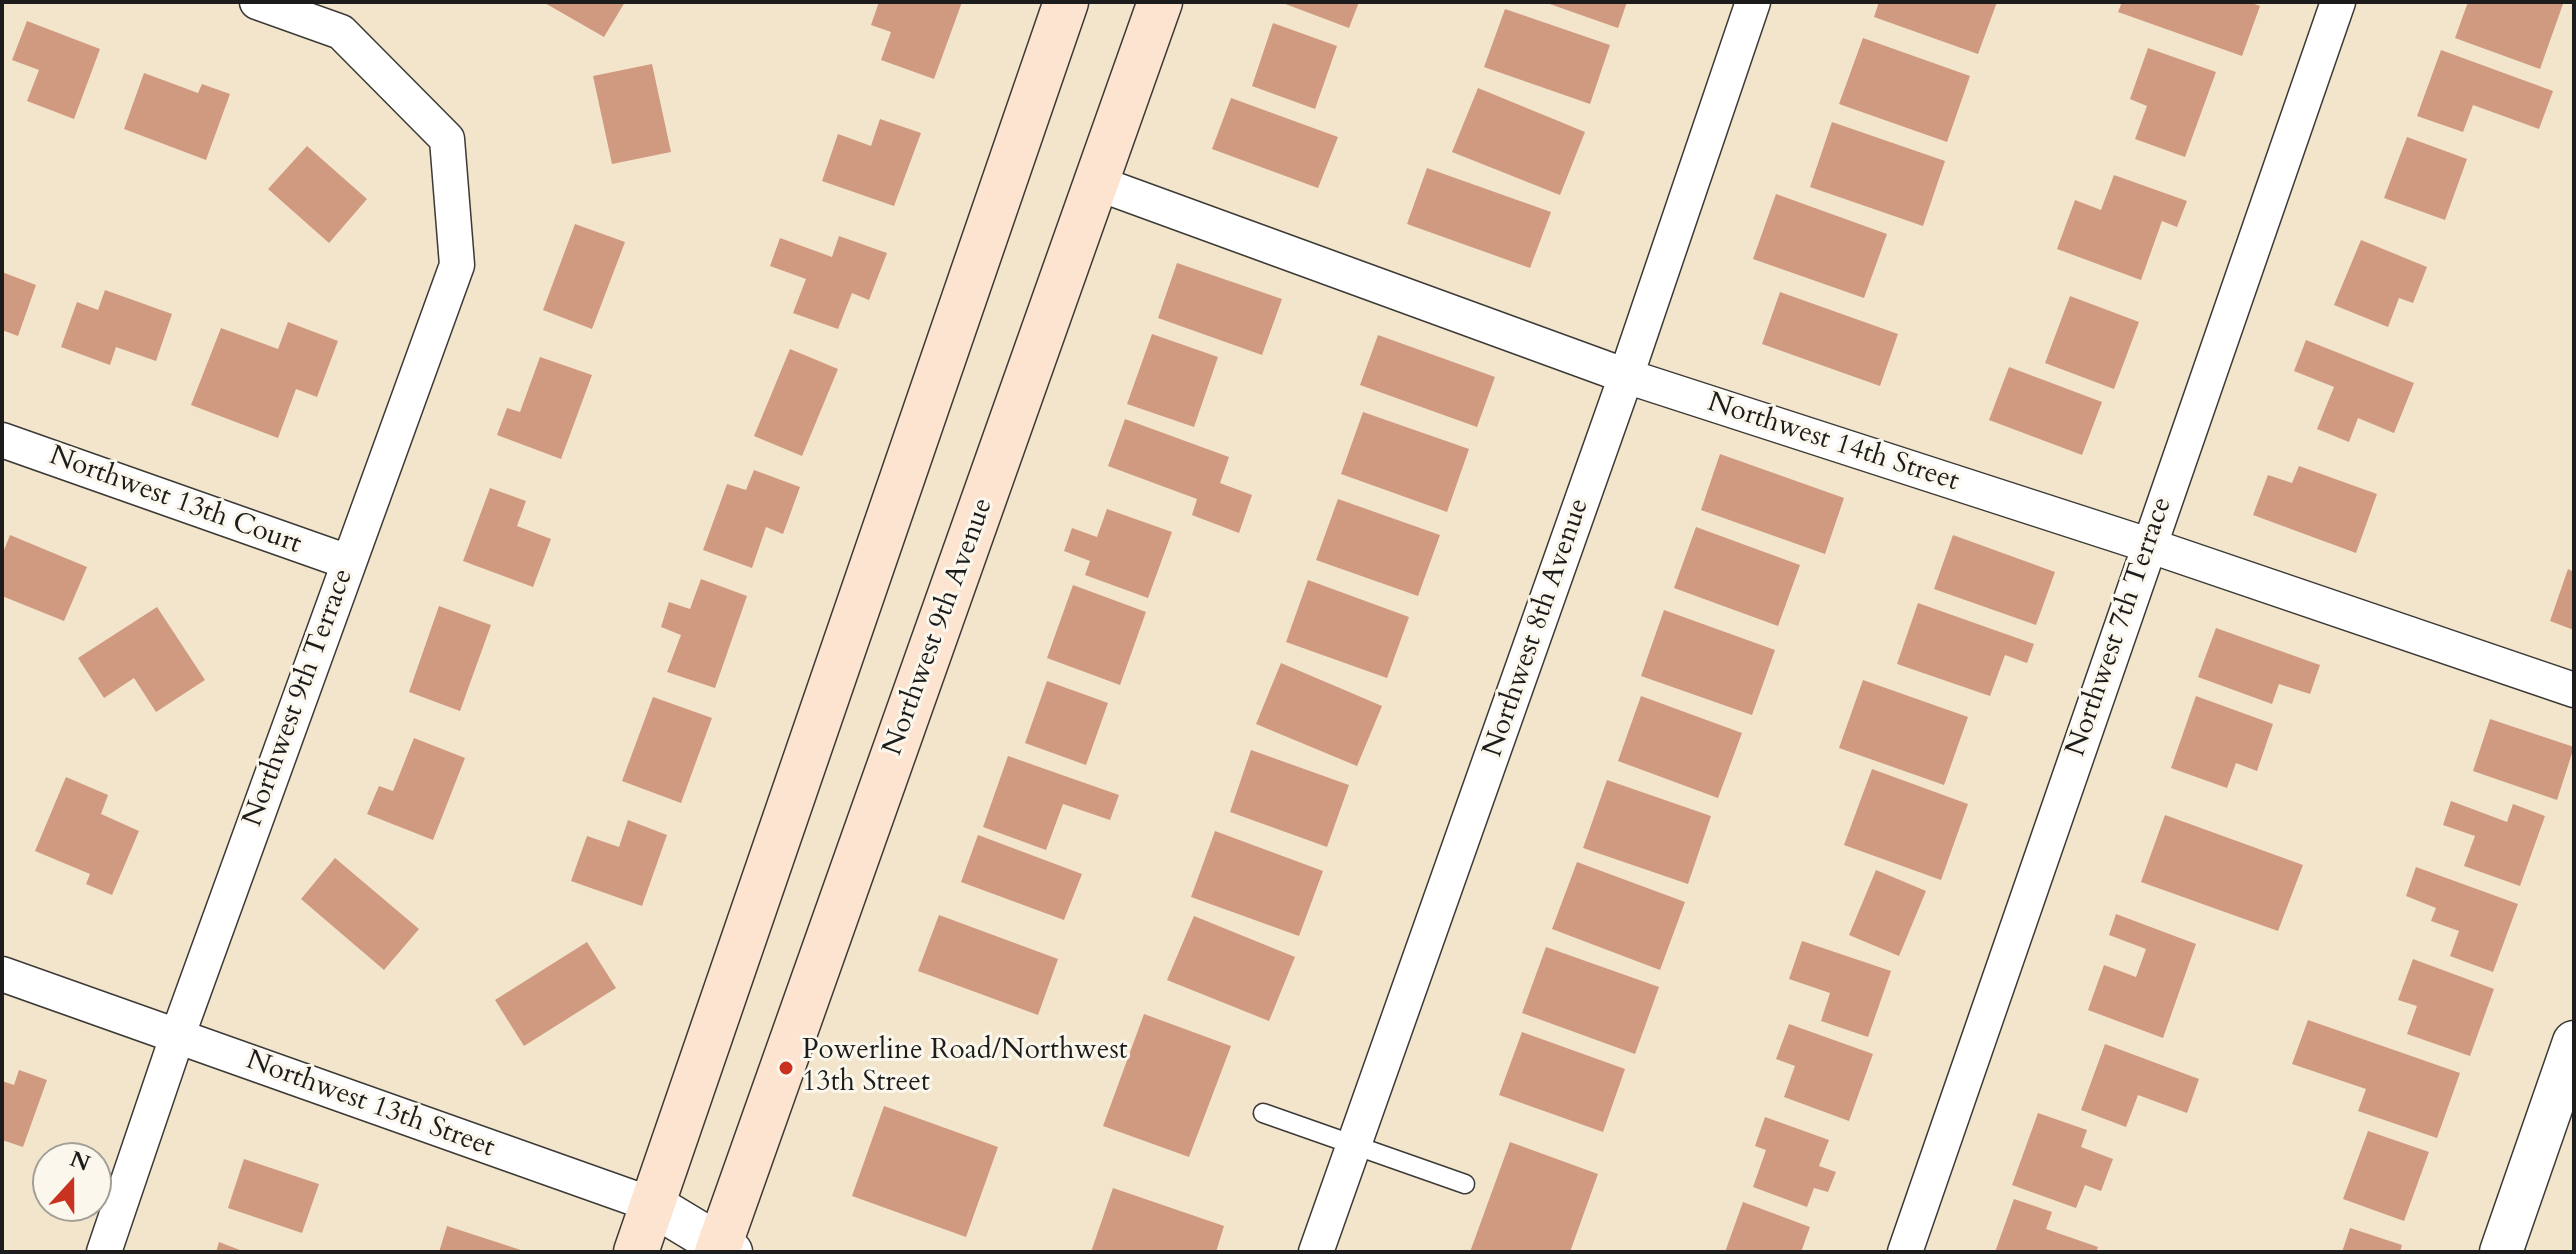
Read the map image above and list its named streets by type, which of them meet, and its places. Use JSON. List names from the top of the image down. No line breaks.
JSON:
{"streets":{"main road":["Northwest 9th Avenue"],"street":["Northwest 14th Street","Northwest 13th Court","Northwest 7th Terrace","Northwest 8th Avenue","Northwest 9th Terrace","Northwest 13th Street"]},"crossings":[["Northwest 14th Street","Northwest 9th Avenue"],["Northwest 14th Street","Northwest 7th Terrace"],["Northwest 14th Street","Northwest 8th Avenue"],["Northwest 13th Court","Northwest 9th Terrace"],["Northwest 9th Avenue","Northwest 13th Street"],["Northwest 9th Terrace","Northwest 13th Street"]],"places":["Powerline Road/Northwest 13th Street"],"north":"top"}
